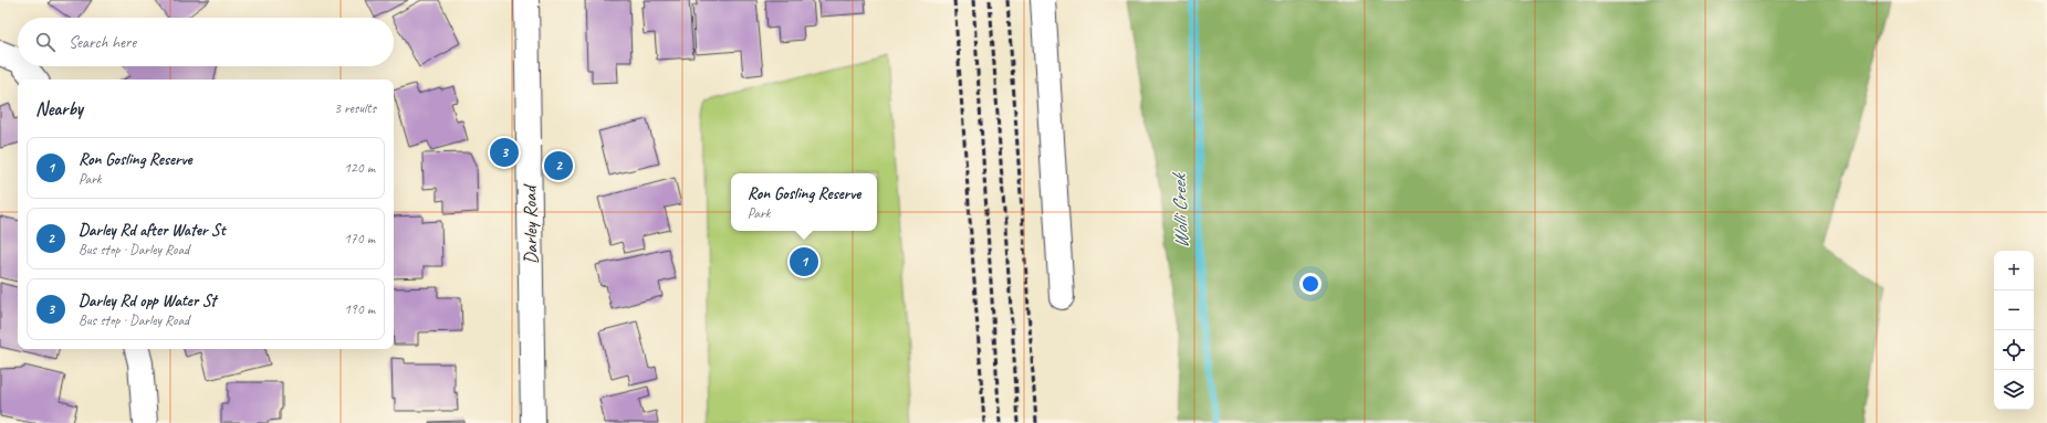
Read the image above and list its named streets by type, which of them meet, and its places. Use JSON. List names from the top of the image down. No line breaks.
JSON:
{"streets":{"street":["Darley Road"]},"water":["Wolli Creek"],"page":{"search":"Search here","heading":["Nearby","3 results"],"pins":["3","2","1"],"list":[{"mark":"1","name":"Ron Gosling Reserve","note":"Park","value":"120 m"},{"mark":"2","name":"Darley Rd after Water St","note":"Bus stop · Darley Road","value":"170 m"},{"mark":"3","name":"Darley Rd opp Water St","note":"Bus stop · Darley Road","value":"190 m"}],"popup":["Ron Gosling Reserve","Park"],"map_buttons":["+","−"]}}
